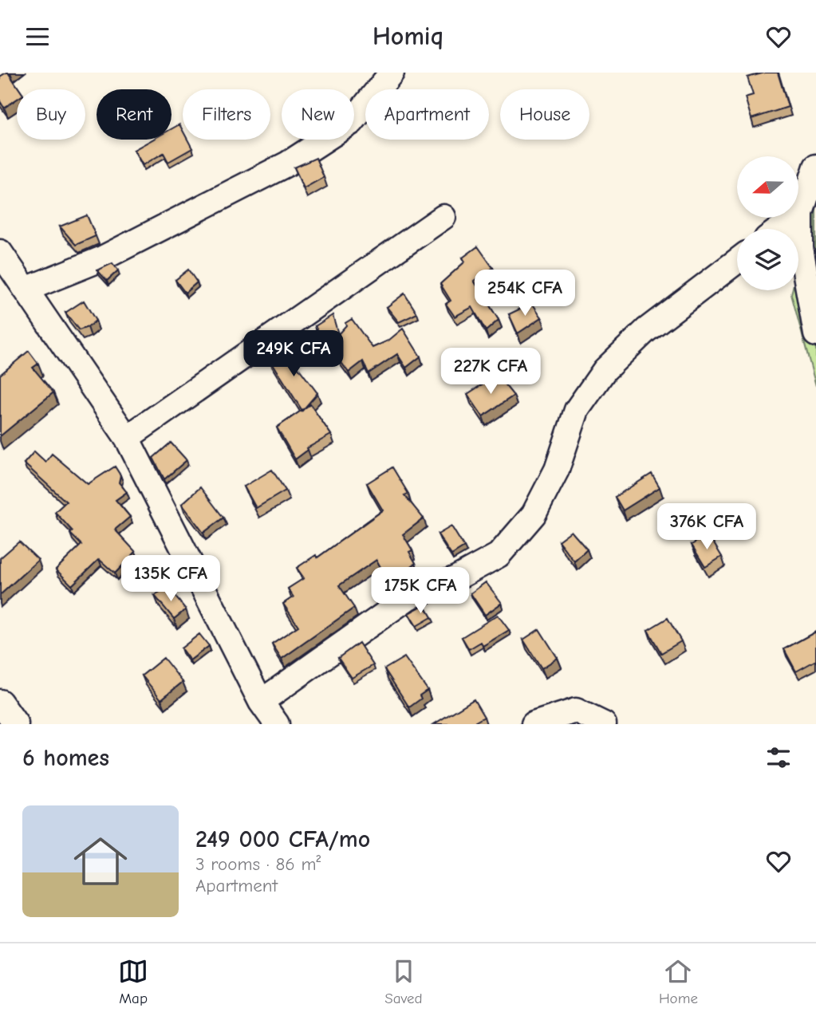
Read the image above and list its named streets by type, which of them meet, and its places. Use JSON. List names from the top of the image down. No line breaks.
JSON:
{"north":"left","page":{"header":"Homiq","chip":["Buy","Rent","Filters","New","Apartment","House"],"price":["254K CFA","249K CFA","227K CFA","376K CFA","135K CFA","175K CFA"],"heading":"6 homes","list":[{"name":"249 000 CFA/mo","note":"3 rooms · 86 m² · Apartment"}],"tabs":["Map","Saved","Home"]}}
